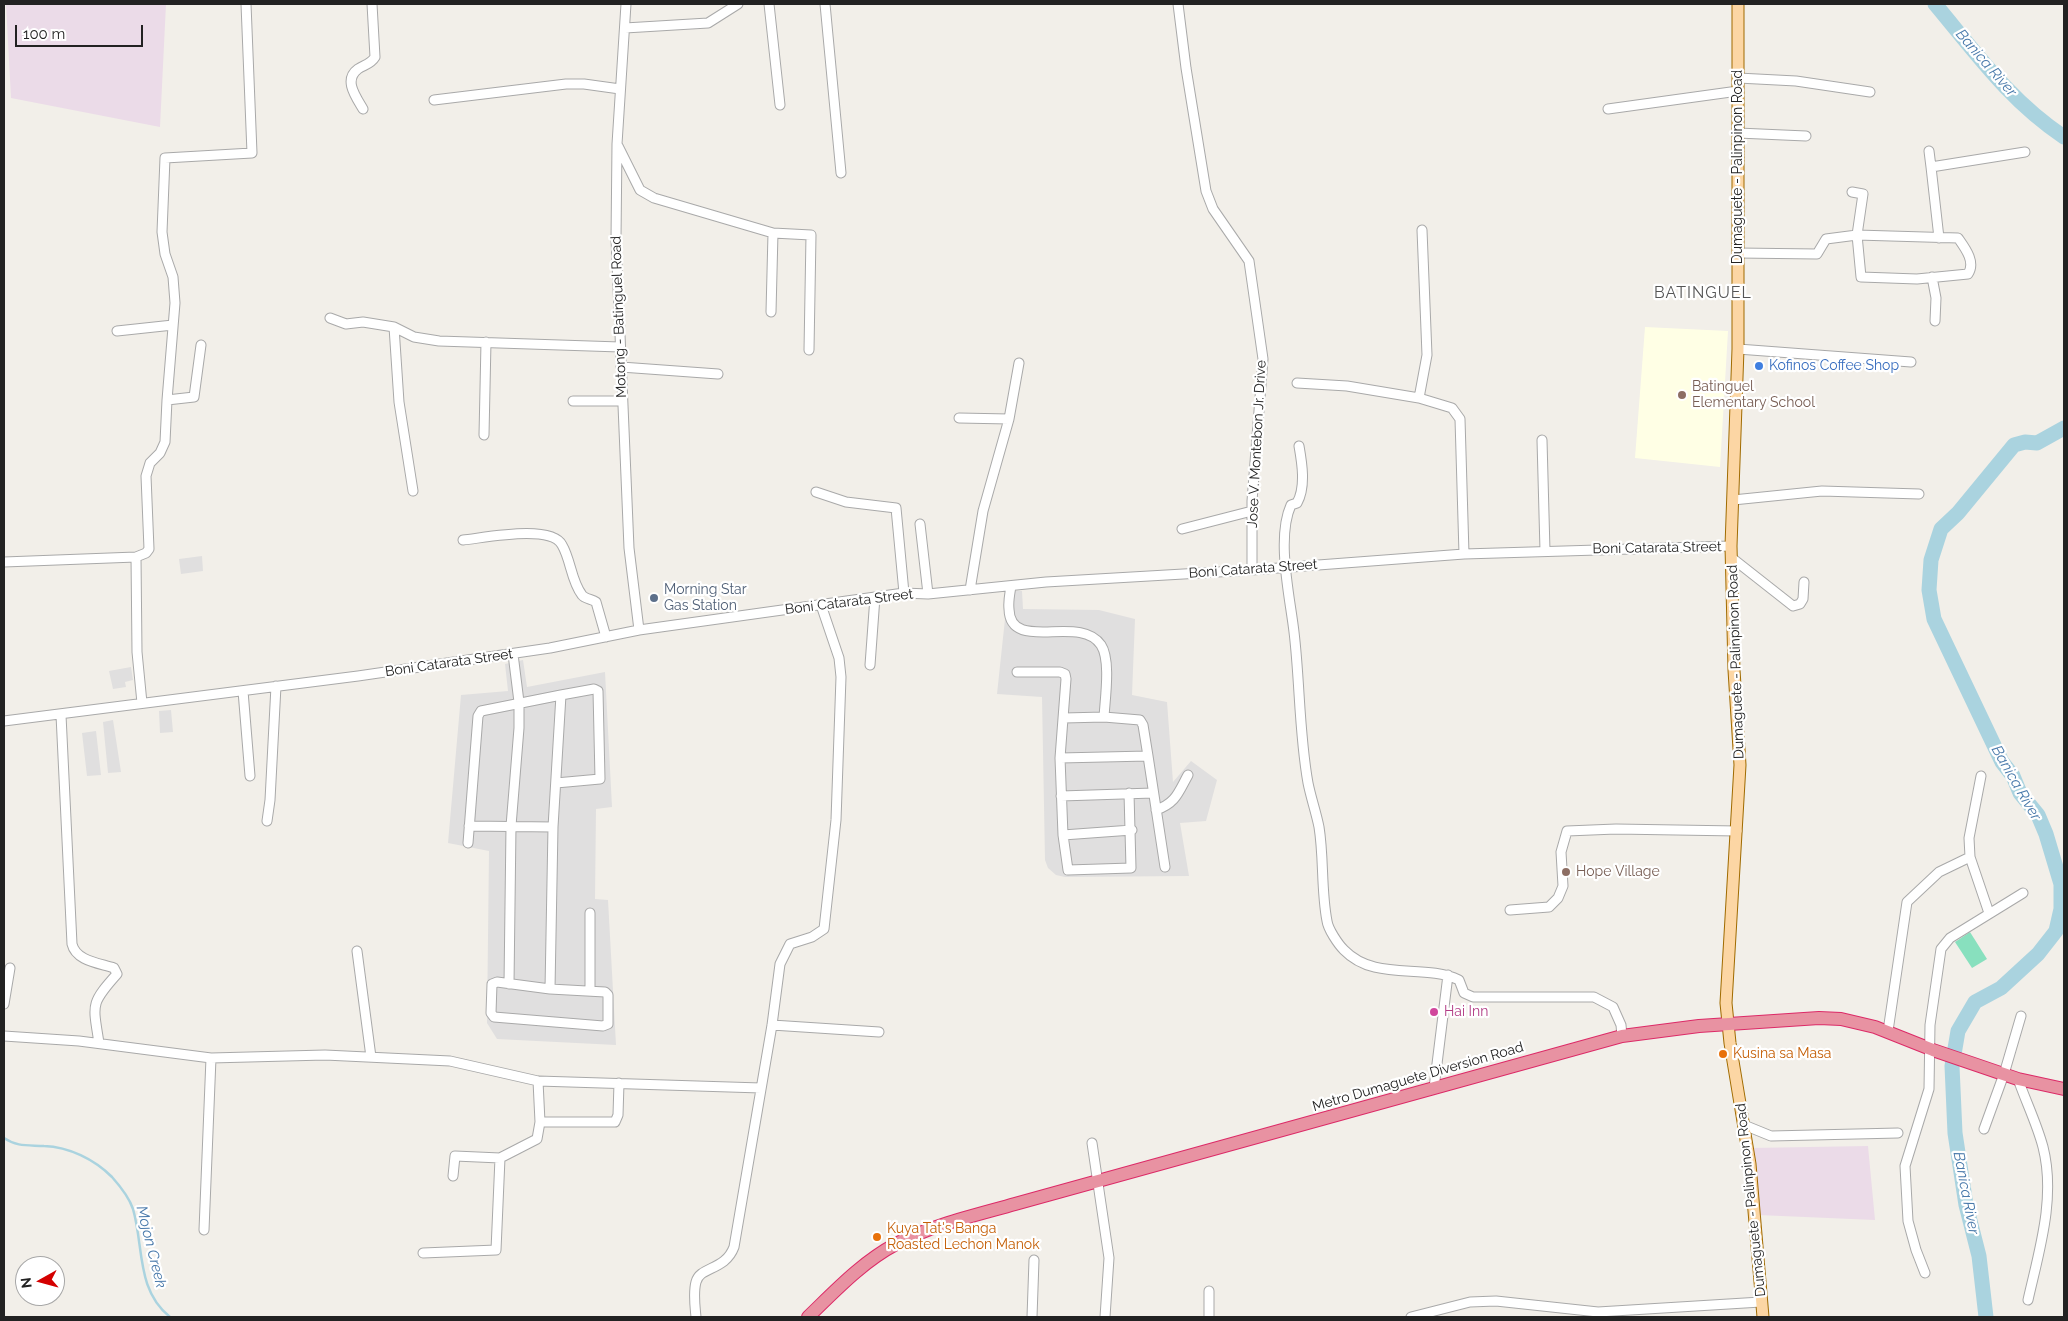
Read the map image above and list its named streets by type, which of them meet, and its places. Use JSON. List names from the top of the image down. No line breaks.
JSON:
{"streets":{"highway":["Metro Dumaguete Diversion Road"],"main road":["Dumaguete - Palinpinon Road"],"street":["Motong - Batinguel Road","Jose V. Montebon Jr. Drive","Boni Catarata Street"]},"crossings":[["Dumaguete - Palinpinon Road","Boni Catarata Street"],["Dumaguete - Palinpinon Road","Metro Dumaguete Diversion Road"],["Motong - Batinguel Road","Boni Catarata Street"],["Jose V. Montebon Jr. Drive","Boni Catarata Street"]],"districts":["BATINGUEL"],"water":["Banica River","Mojon Creek"],"places":["Kofinos Coffee Shop","Batinguel Elementary School","Morning Star Gas Station","Hope Village","Hai Inn","Kusina sa Masa","Kuya Tat's Banga Roasted Lechon Manok"],"scale_bar":"100 m","north":"left"}
